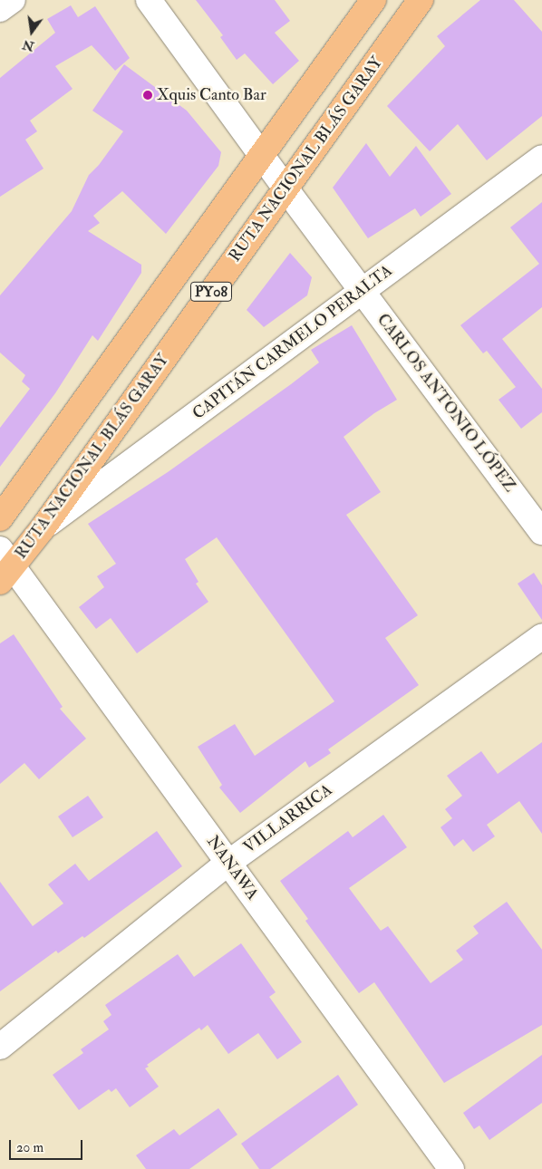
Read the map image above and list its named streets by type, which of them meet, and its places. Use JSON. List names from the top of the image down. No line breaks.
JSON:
{"streets":{"highway":["RUTA NACIONAL BLÁS GARAY","PY08"],"street":["CAPITÁN CARMELO PERALTA","CARLOS ANTONIO LÓPEZ","VILLARRICA","NANAWA"]},"crossings":[["RUTA NACIONAL BLÁS GARAY","CAPITÁN CARMELO PERALTA"],["RUTA NACIONAL BLÁS GARAY","CARLOS ANTONIO LÓPEZ"],["RUTA NACIONAL BLÁS GARAY","NANAWA"],["PY08","CARLOS ANTONIO LÓPEZ"],["CAPITÁN CARMELO PERALTA","CARLOS ANTONIO LÓPEZ"],["VILLARRICA","NANAWA"]],"places":["Xquis Canto Bar"],"scale_bar":"20 m","north":"bottom"}
